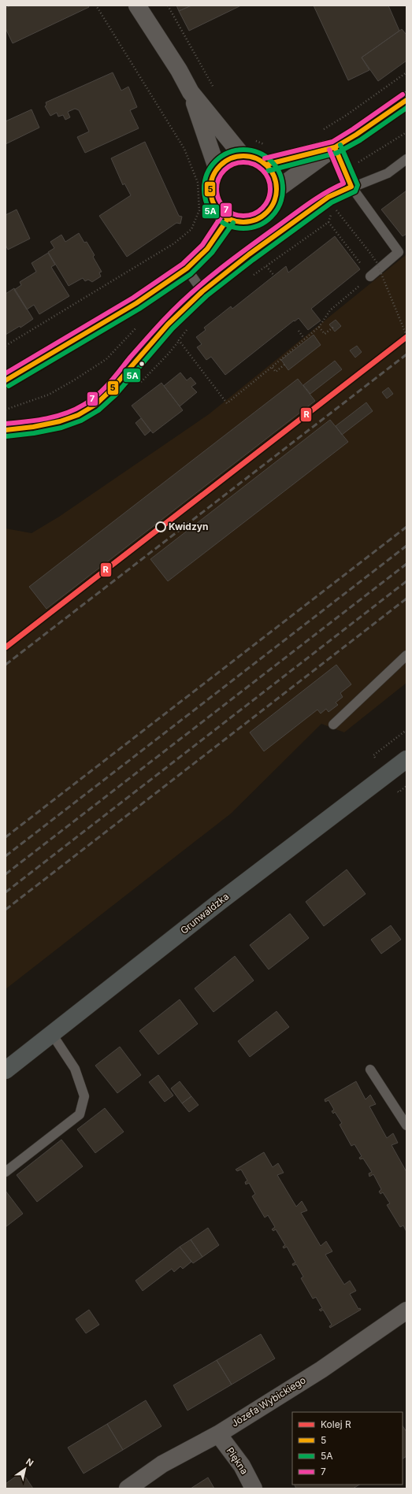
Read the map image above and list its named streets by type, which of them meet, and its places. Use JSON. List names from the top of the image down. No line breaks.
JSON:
{"streets":{"main road":["Grunwaldzka"],"street":["Józefa Wybickiego","Piękna"]},"crossings":[["Józefa Wybickiego","Piękna"]],"places":["Kwidzyn"],"lines":["transit line 7","transit line 5","transit line 5A","rail line R"],"legend":["Kolej R","5","5A","7"],"north":"top right"}
